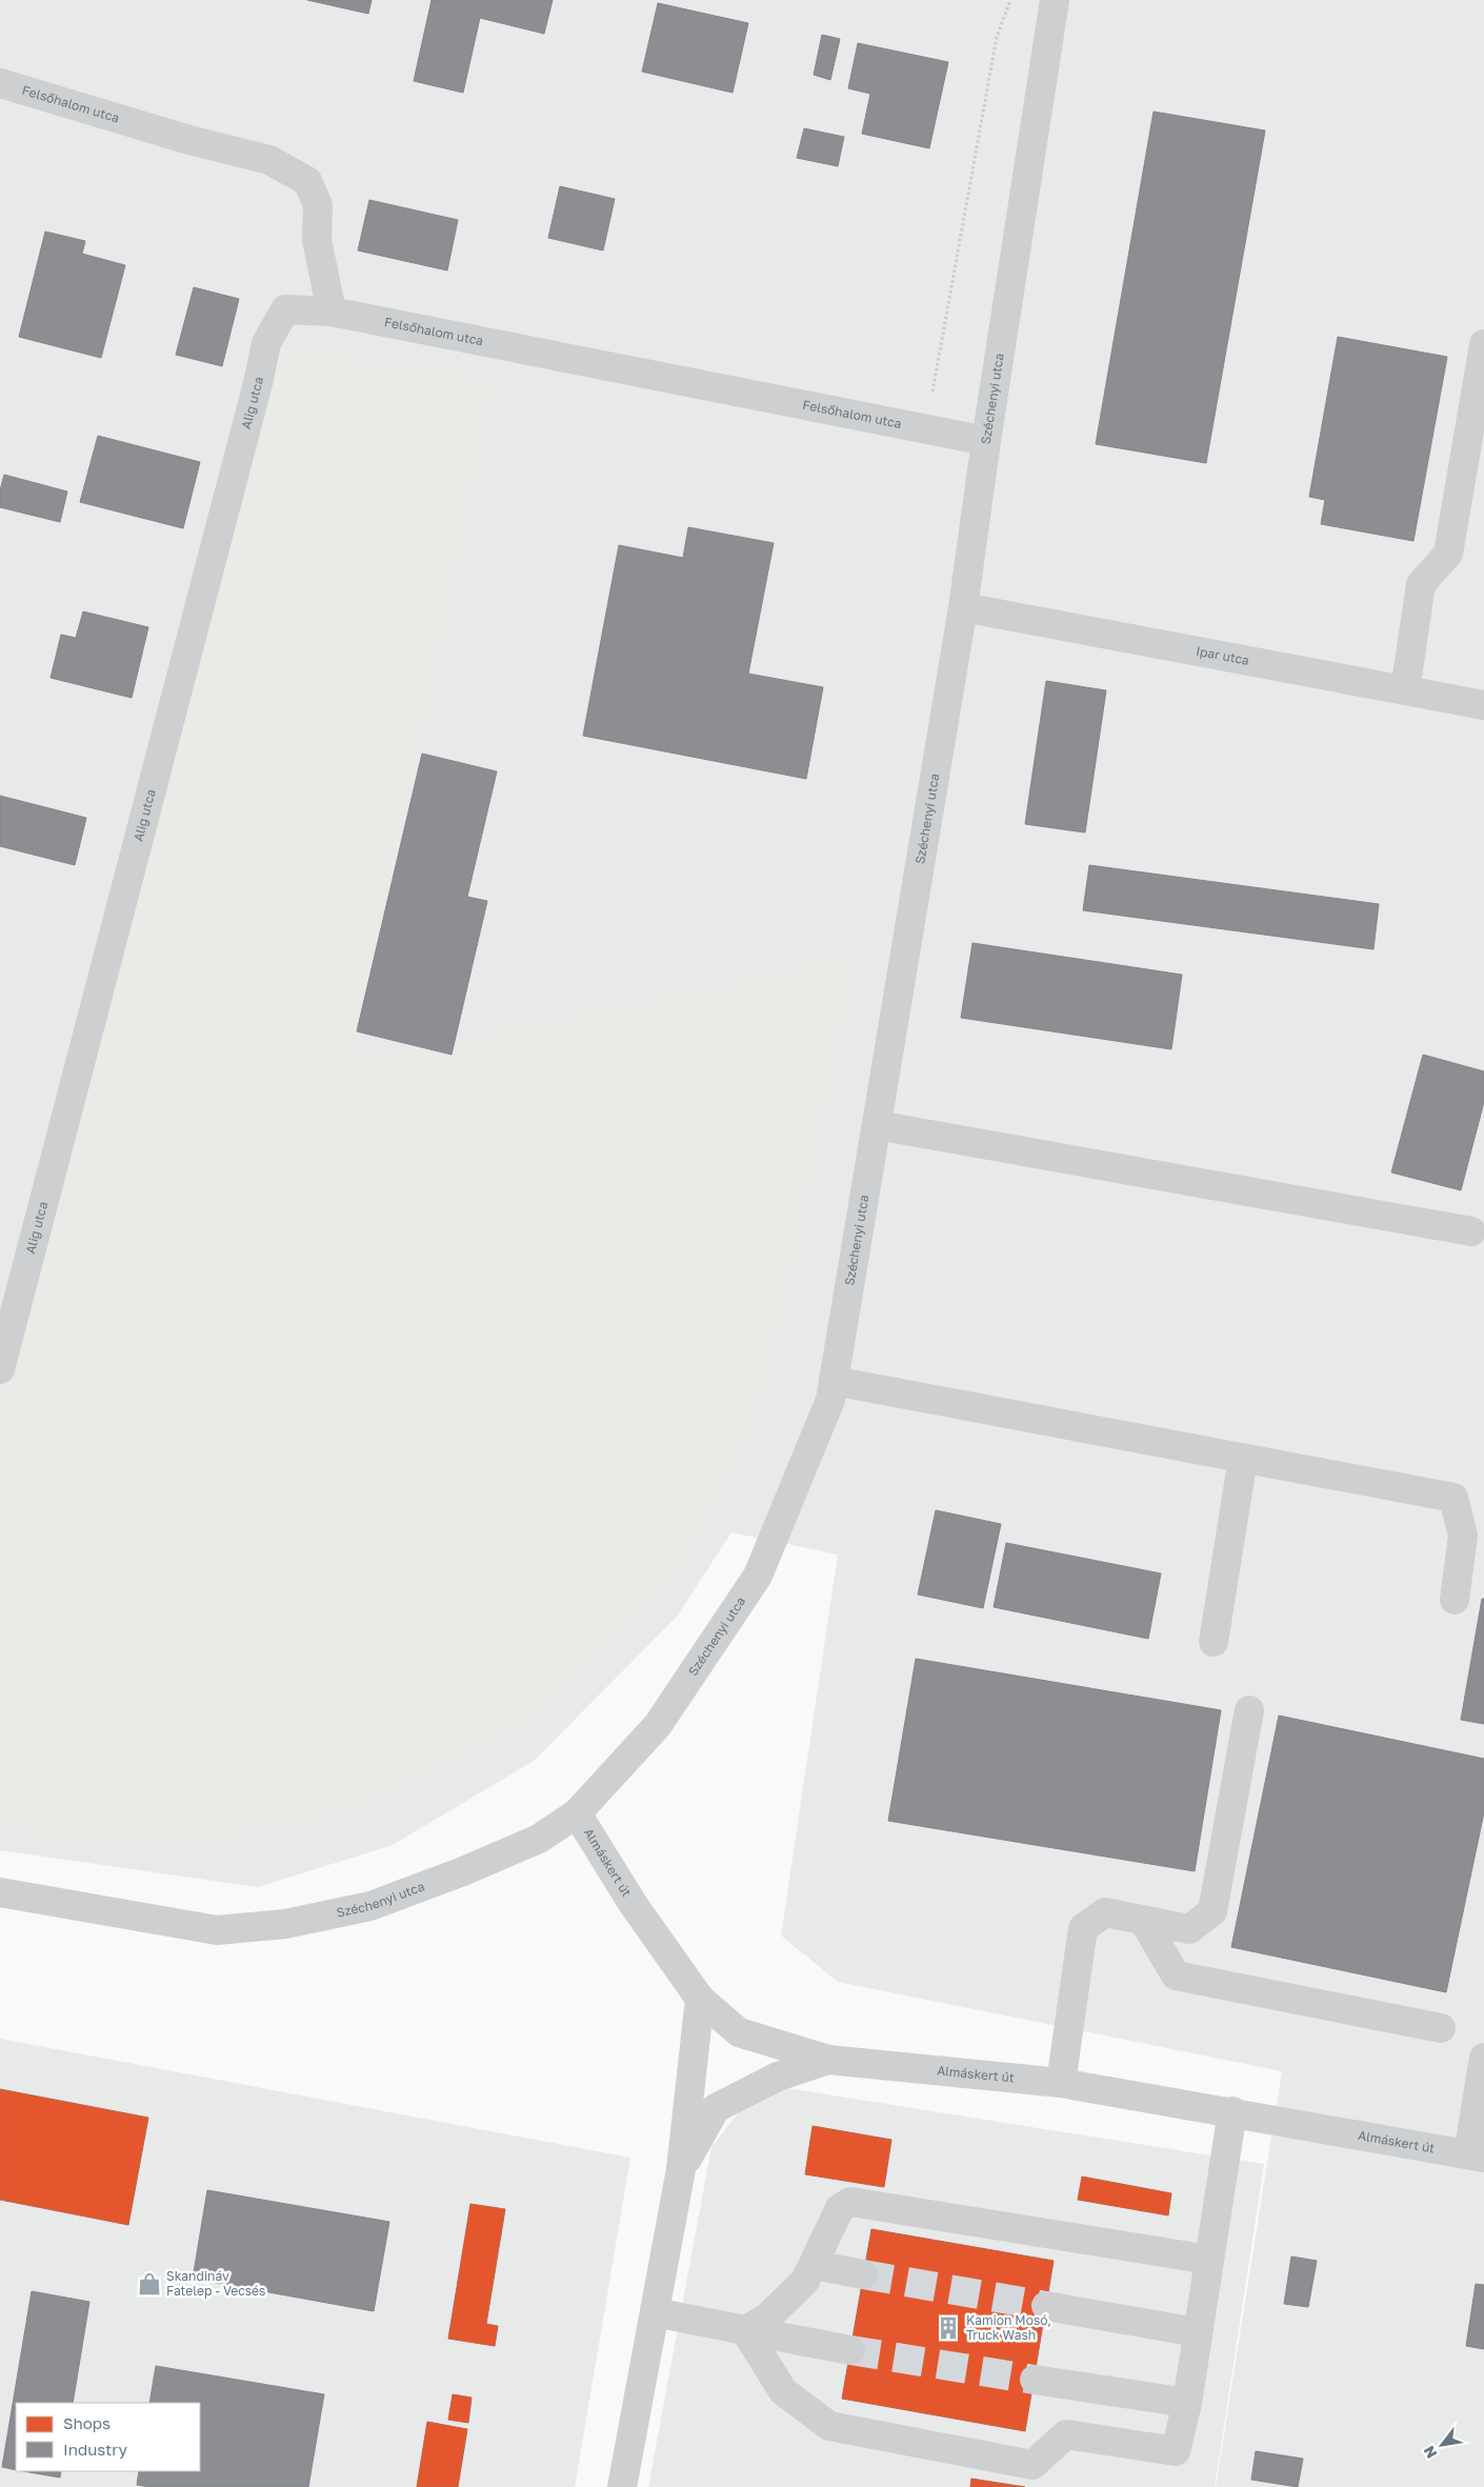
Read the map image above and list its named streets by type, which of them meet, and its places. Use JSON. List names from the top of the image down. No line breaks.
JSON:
{"streets":{"street":["Felsőhalom utca","Széchenyi utca","Alig utca","Ipar utca","Almáskert út"]},"crossings":[["Felsőhalom utca","Széchenyi utca"],["Felsőhalom utca","Alig utca"],["Széchenyi utca","Ipar utca"],["Széchenyi utca","Almáskert út"]],"places":{"shop":["Skandináv Fatelep - Vecsés"],"building":["Kamion Mosó, Truck Wash"]},"legend":["Shops","Industry"],"north":"bottom left"}
